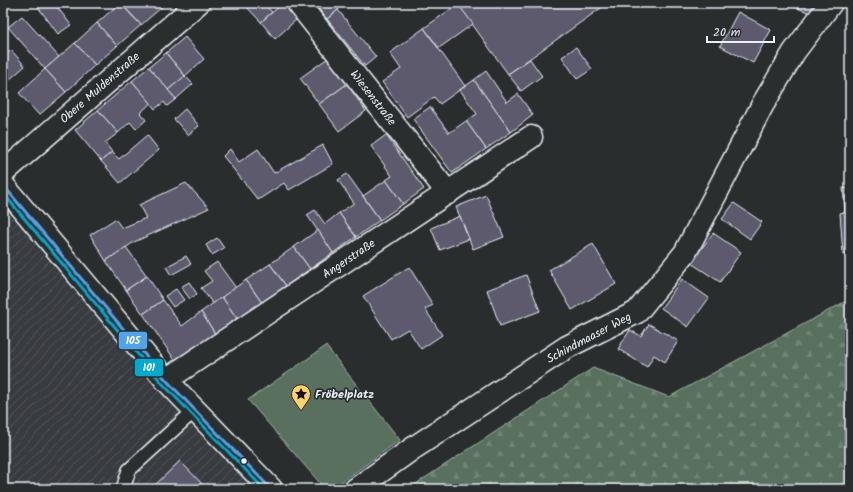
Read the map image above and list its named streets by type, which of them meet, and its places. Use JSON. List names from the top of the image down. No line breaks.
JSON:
{"streets":{"street":["Obere Muldenstraße","Wiesenstraße","Angerstraße","Schindmaaser Weg"]},"crossings":[["Wiesenstraße","Angerstraße"]],"places":{"place":["Fröbelplatz"]},"lines":["transit line 105","transit line 101"],"scale_bar":"20 m"}
